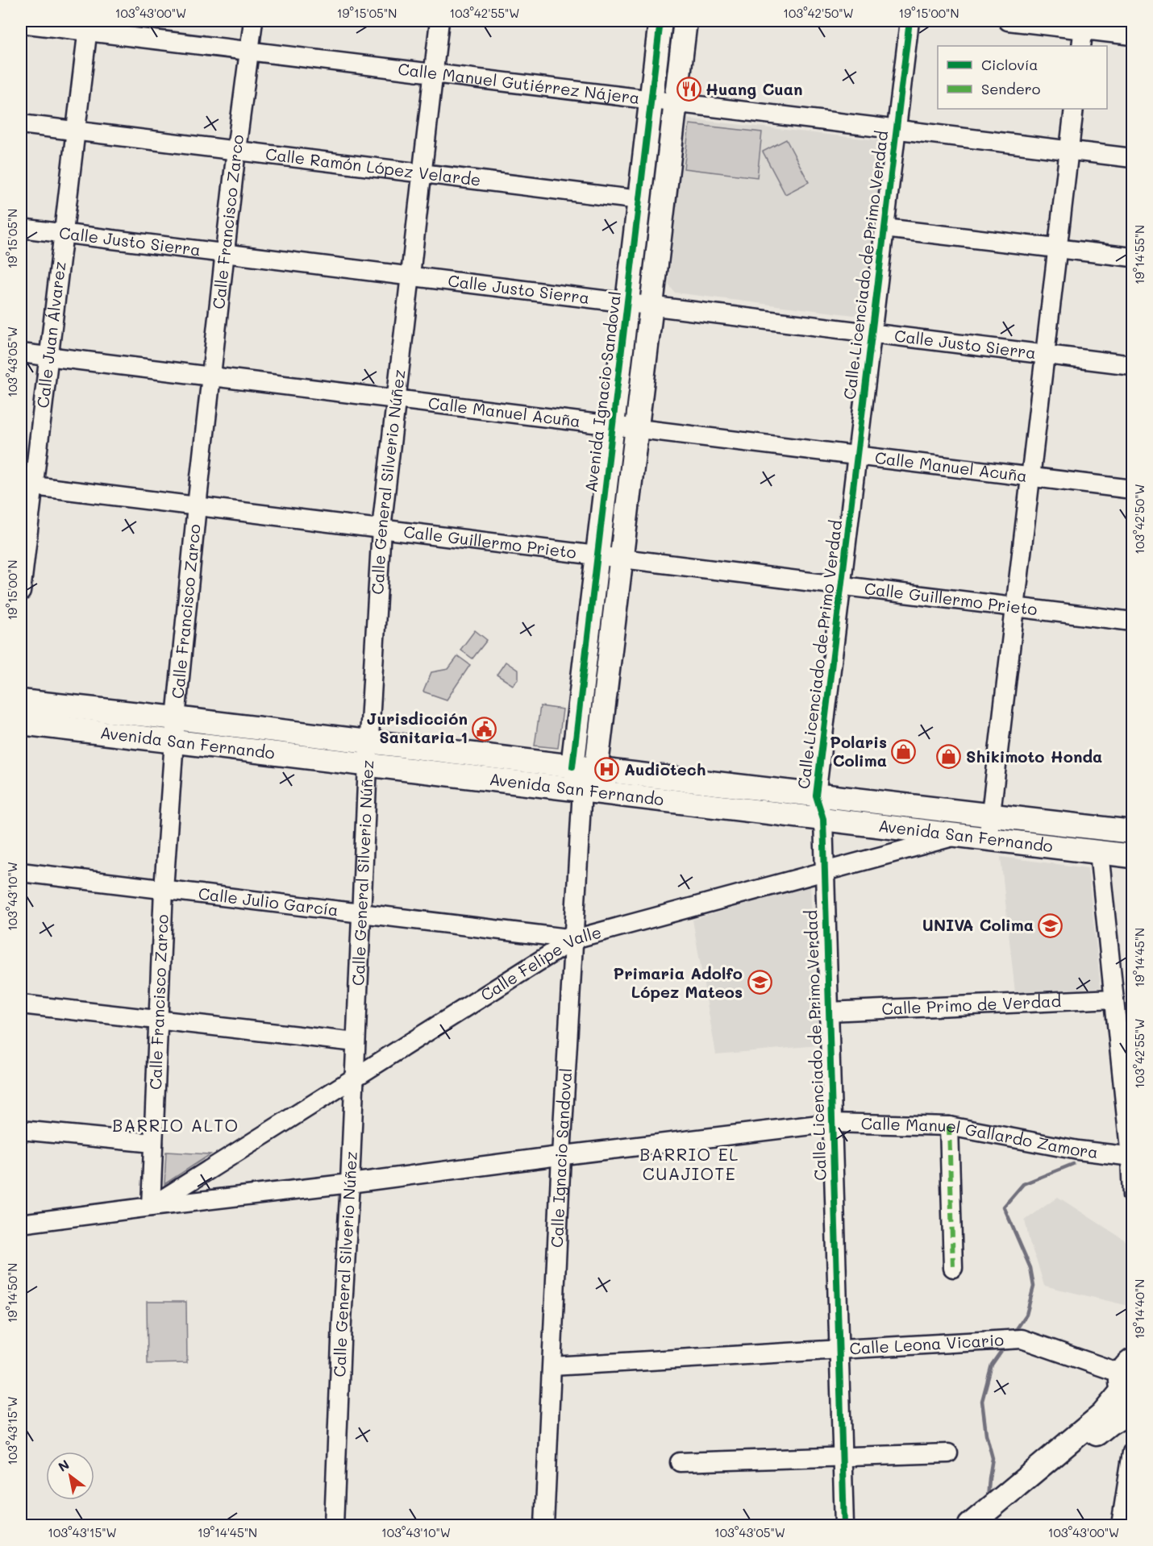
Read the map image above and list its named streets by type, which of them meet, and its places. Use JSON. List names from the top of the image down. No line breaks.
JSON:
{"streets":{"main road":["Avenida Ignacio Sandoval","Avenida San Fernando"],"street":["Calle Manuel Gutiérrez Nájera","Calle Ramón López Velarde","Calle Francisco Zarco","Calle Justo Sierra","Calle Licenciado de Primo Verdad","Calle Juan Álvarez","Calle Manuel Acuña","Calle General Silverio Núñez","Calle Guillermo Prieto","Calle Julio García","Calle Felipe Valle","Calle Primo de Verdad","Calle Manuel Gallardo Zamora","Calle Ignacio Sandoval","Calle Leona Vicario"]},"crossings":[["Calle Manuel Gutiérrez Nájera","Calle Francisco Zarco"],["Calle Manuel Gutiérrez Nájera","Calle Licenciado de Primo Verdad"],["Calle Manuel Gutiérrez Nájera","Calle Juan Álvarez"],["Calle Manuel Gutiérrez Nájera","Avenida Ignacio Sandoval"],["Calle Manuel Gutiérrez Nájera","Calle General Silverio Núñez"],["Calle Ramón López Velarde","Calle Francisco Zarco"],["Calle Ramón López Velarde","Calle Juan Álvarez"],["Calle Ramón López Velarde","Avenida Ignacio Sandoval"],["Calle Ramón López Velarde","Calle General Silverio Núñez"],["Calle Francisco Zarco","Calle Justo Sierra"],["Calle Francisco Zarco","Calle Manuel Acuña"],["Calle Francisco Zarco","Calle Guillermo Prieto"],["Calle Francisco Zarco","Avenida San Fernando"],["Calle Francisco Zarco","Calle Julio García"],["Calle Francisco Zarco","Calle Felipe Valle"],["Calle Francisco Zarco","Calle Manuel Gallardo Zamora"],["Calle Justo Sierra","Calle Licenciado de Primo Verdad"],["Calle Justo Sierra","Calle Juan Álvarez"],["Calle Justo Sierra","Avenida Ignacio Sandoval"],["Calle Justo Sierra","Calle General Silverio Núñez"],["Calle Licenciado de Primo Verdad","Calle Manuel Acuña"],["Calle Licenciado de Primo Verdad","Calle Guillermo Prieto"],["Calle Licenciado de Primo Verdad","Avenida San Fernando"],["Calle Licenciado de Primo Verdad","Calle Felipe Valle"],["Calle Licenciado de Primo Verdad","Calle Primo de Verdad"],["Calle Licenciado de Primo Verdad","Calle Manuel Gallardo Zamora"],["Calle Licenciado de Primo Verdad","Calle Leona Vicario"],["Calle Juan Álvarez","Calle Manuel Acuña"],["Calle Juan Álvarez","Calle Guillermo Prieto"],["Avenida Ignacio Sandoval","Calle Manuel Acuña"],["Avenida Ignacio Sandoval","Calle Guillermo Prieto"],["Avenida Ignacio Sandoval","Avenida San Fernando"],["Calle Manuel Acuña","Calle General Silverio Núñez"],["Calle General Silverio Núñez","Calle Guillermo Prieto"],["Calle General Silverio Núñez","Avenida San Fernando"],["Calle General Silverio Núñez","Calle Julio García"],["Calle General Silverio Núñez","Calle Felipe Valle"],["Calle General Silverio Núñez","Calle Manuel Gallardo Zamora"],["Avenida San Fernando","Calle Felipe Valle"],["Avenida San Fernando","Calle Ignacio Sandoval"],["Calle Julio García","Calle Felipe Valle"],["Calle Julio García","Calle Ignacio Sandoval"],["Calle Felipe Valle","Calle Manuel Gallardo Zamora"],["Calle Felipe Valle","Calle Ignacio Sandoval"],["Calle Manuel Gallardo Zamora","Calle Ignacio Sandoval"],["Calle Ignacio Sandoval","Calle Leona Vicario"]],"districts":["BARRIO ALTO","BARRIO EL CUAJIOTE"],"places":{"restaurant":["Huang Cuan"],"public building":["Jurisdicción Sanitaria 1"],"shop":["Polaris Colima","Shikimoto Honda"],"hospital":["Audiotech"],"school or university":["UNIVA Colima","Primaria Adolfo López Mateos"]},"legend":["Ciclovía","Sendero"],"north":"top left","coordinates":["103°43'00\"W","19°15'05\"N","103°42'55\"W","103°42'50\"W","19°15'00\"N","19°14'55\"N","103°43'05\"W","103°43'10\"W","19°14'45\"N","19°14'50\"N","19°14'40\"N","103°43'15\"W"]}
